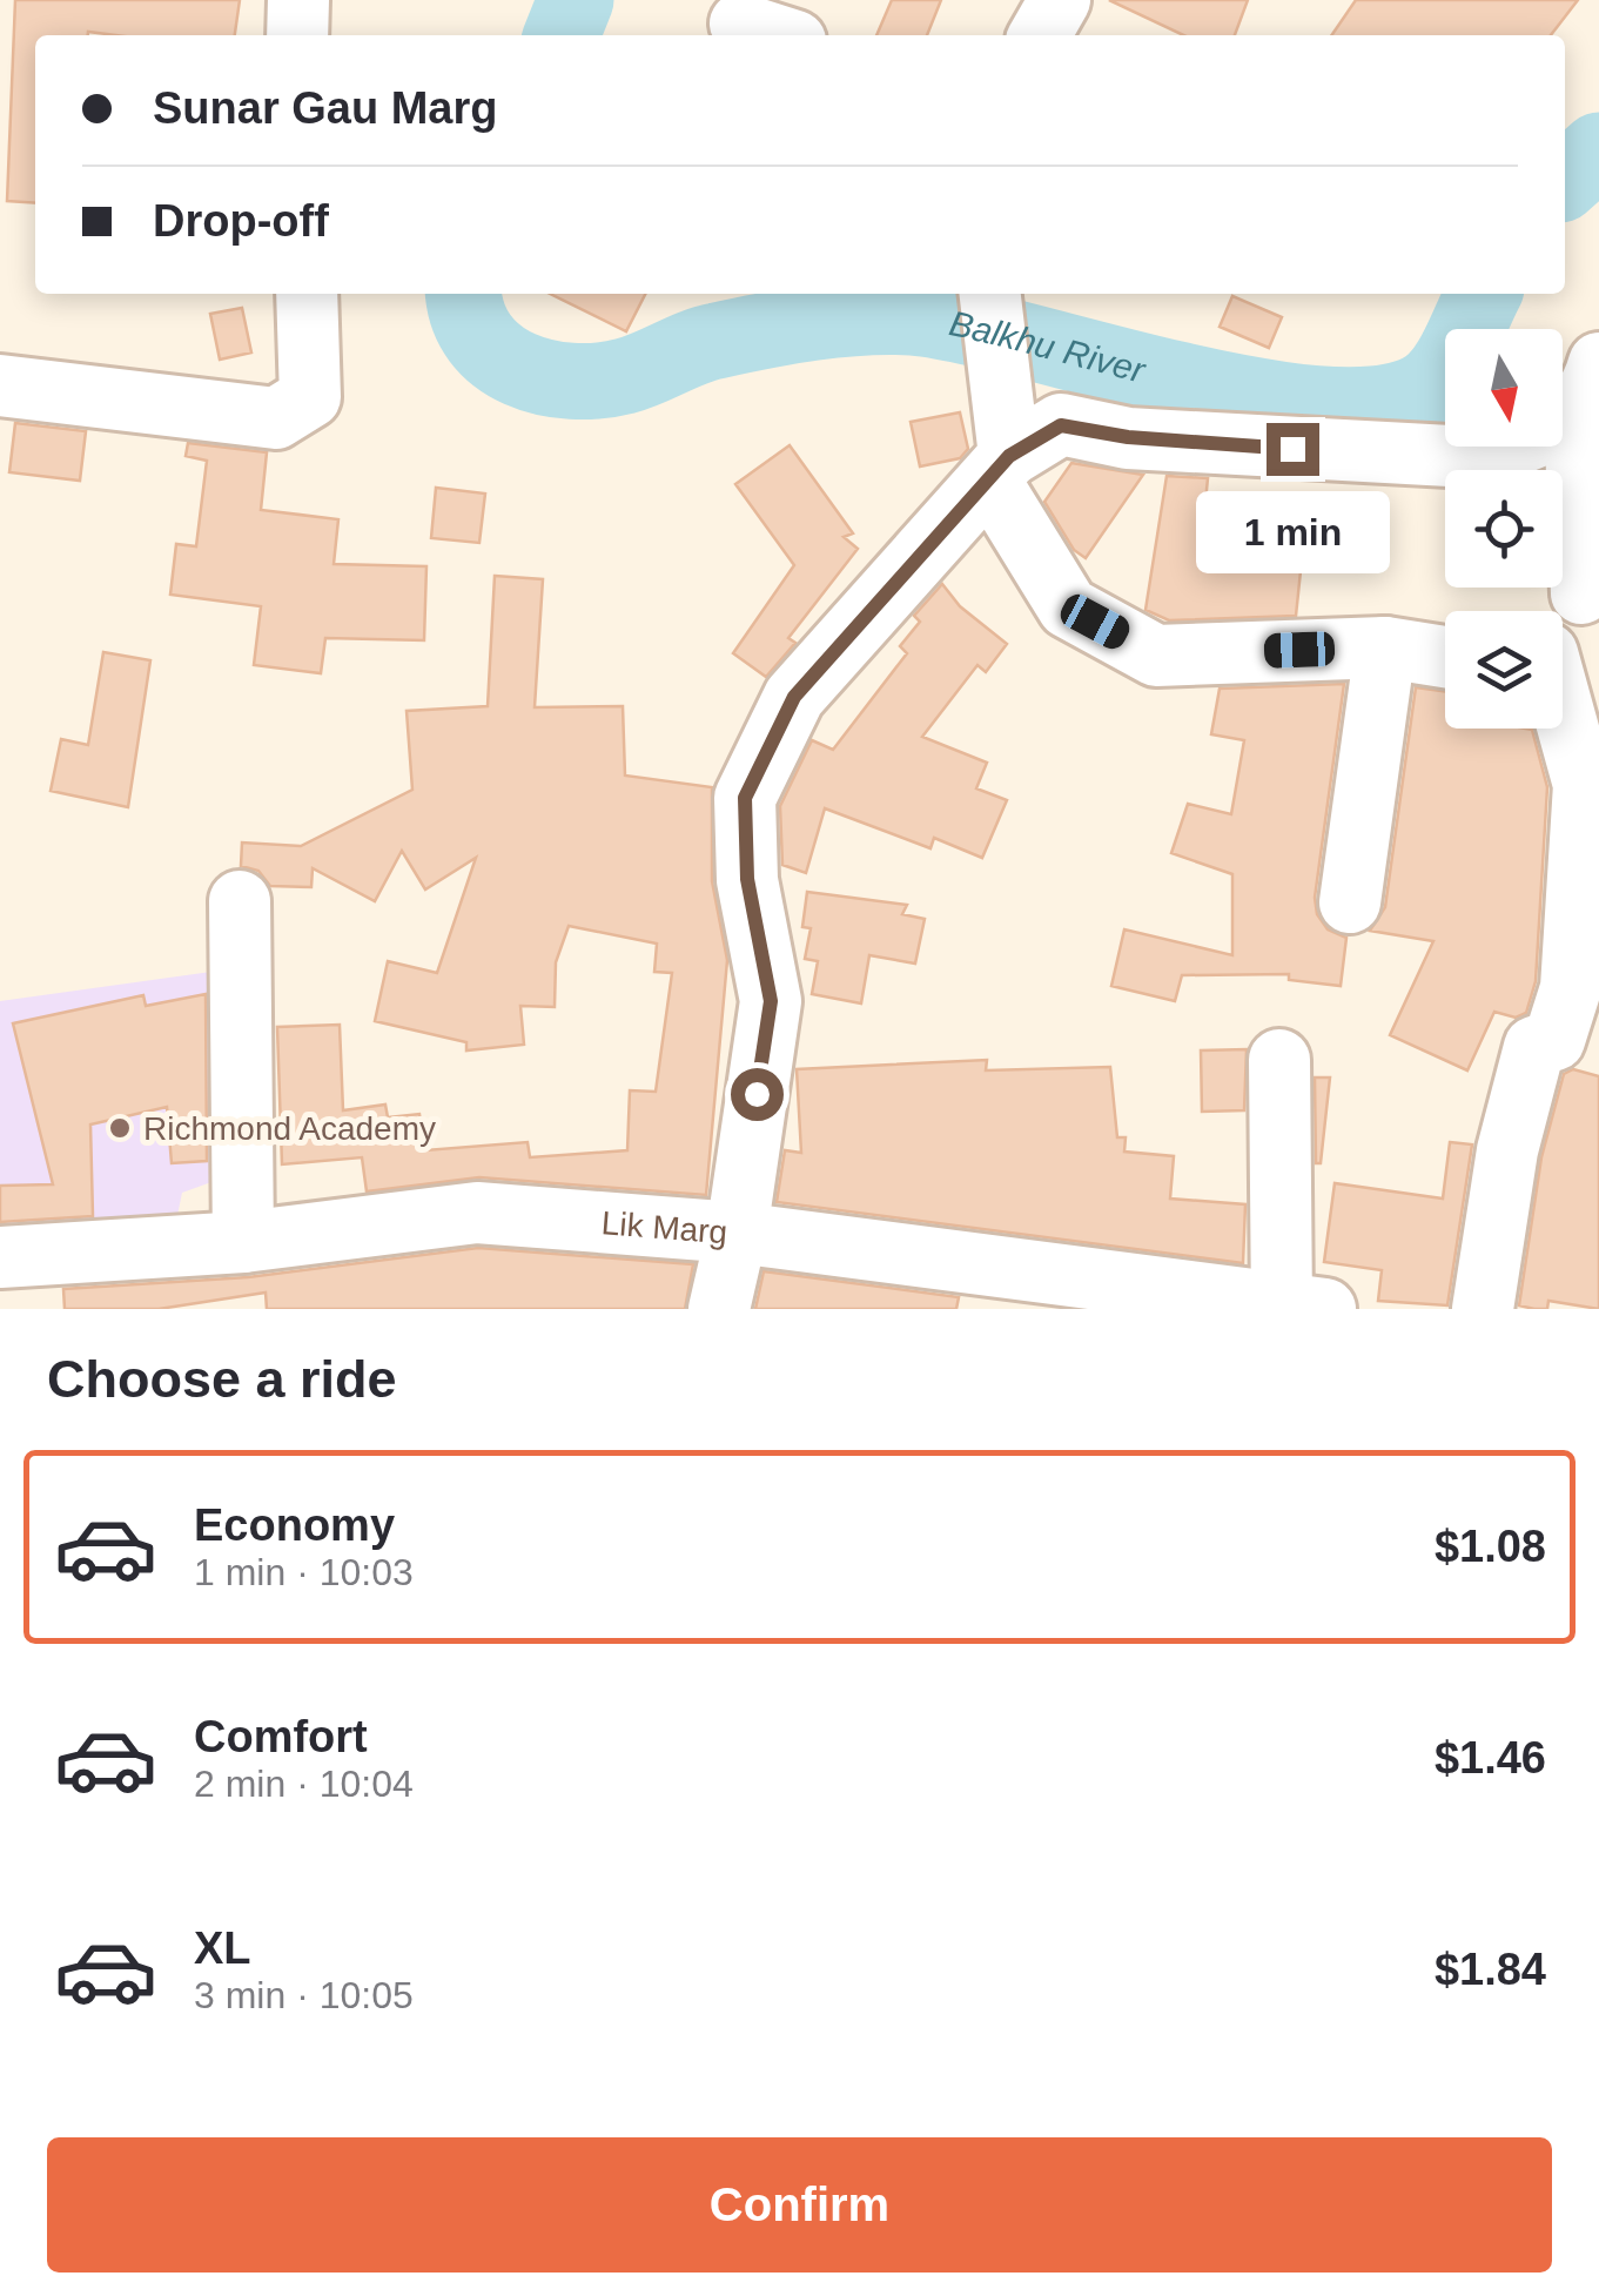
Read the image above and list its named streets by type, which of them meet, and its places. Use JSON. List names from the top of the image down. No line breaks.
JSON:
{"streets":{"street":["Lik Marg"]},"water":["Balkhu River"],"places":["Richmond Academy"],"north":"bottom","page":{"banner":["Sunar Gau Marg","Drop-off"],"bubble":"1 min","heading":"Choose a ride","list":[{"name":"Economy","note":"1 min · 10:03","value":"$1.08"},{"name":"Comfort","note":"2 min · 10:04","value":"$1.46"},{"name":"XL","note":"3 min · 10:05","value":"$1.84"}],"buttons":"Confirm"}}
